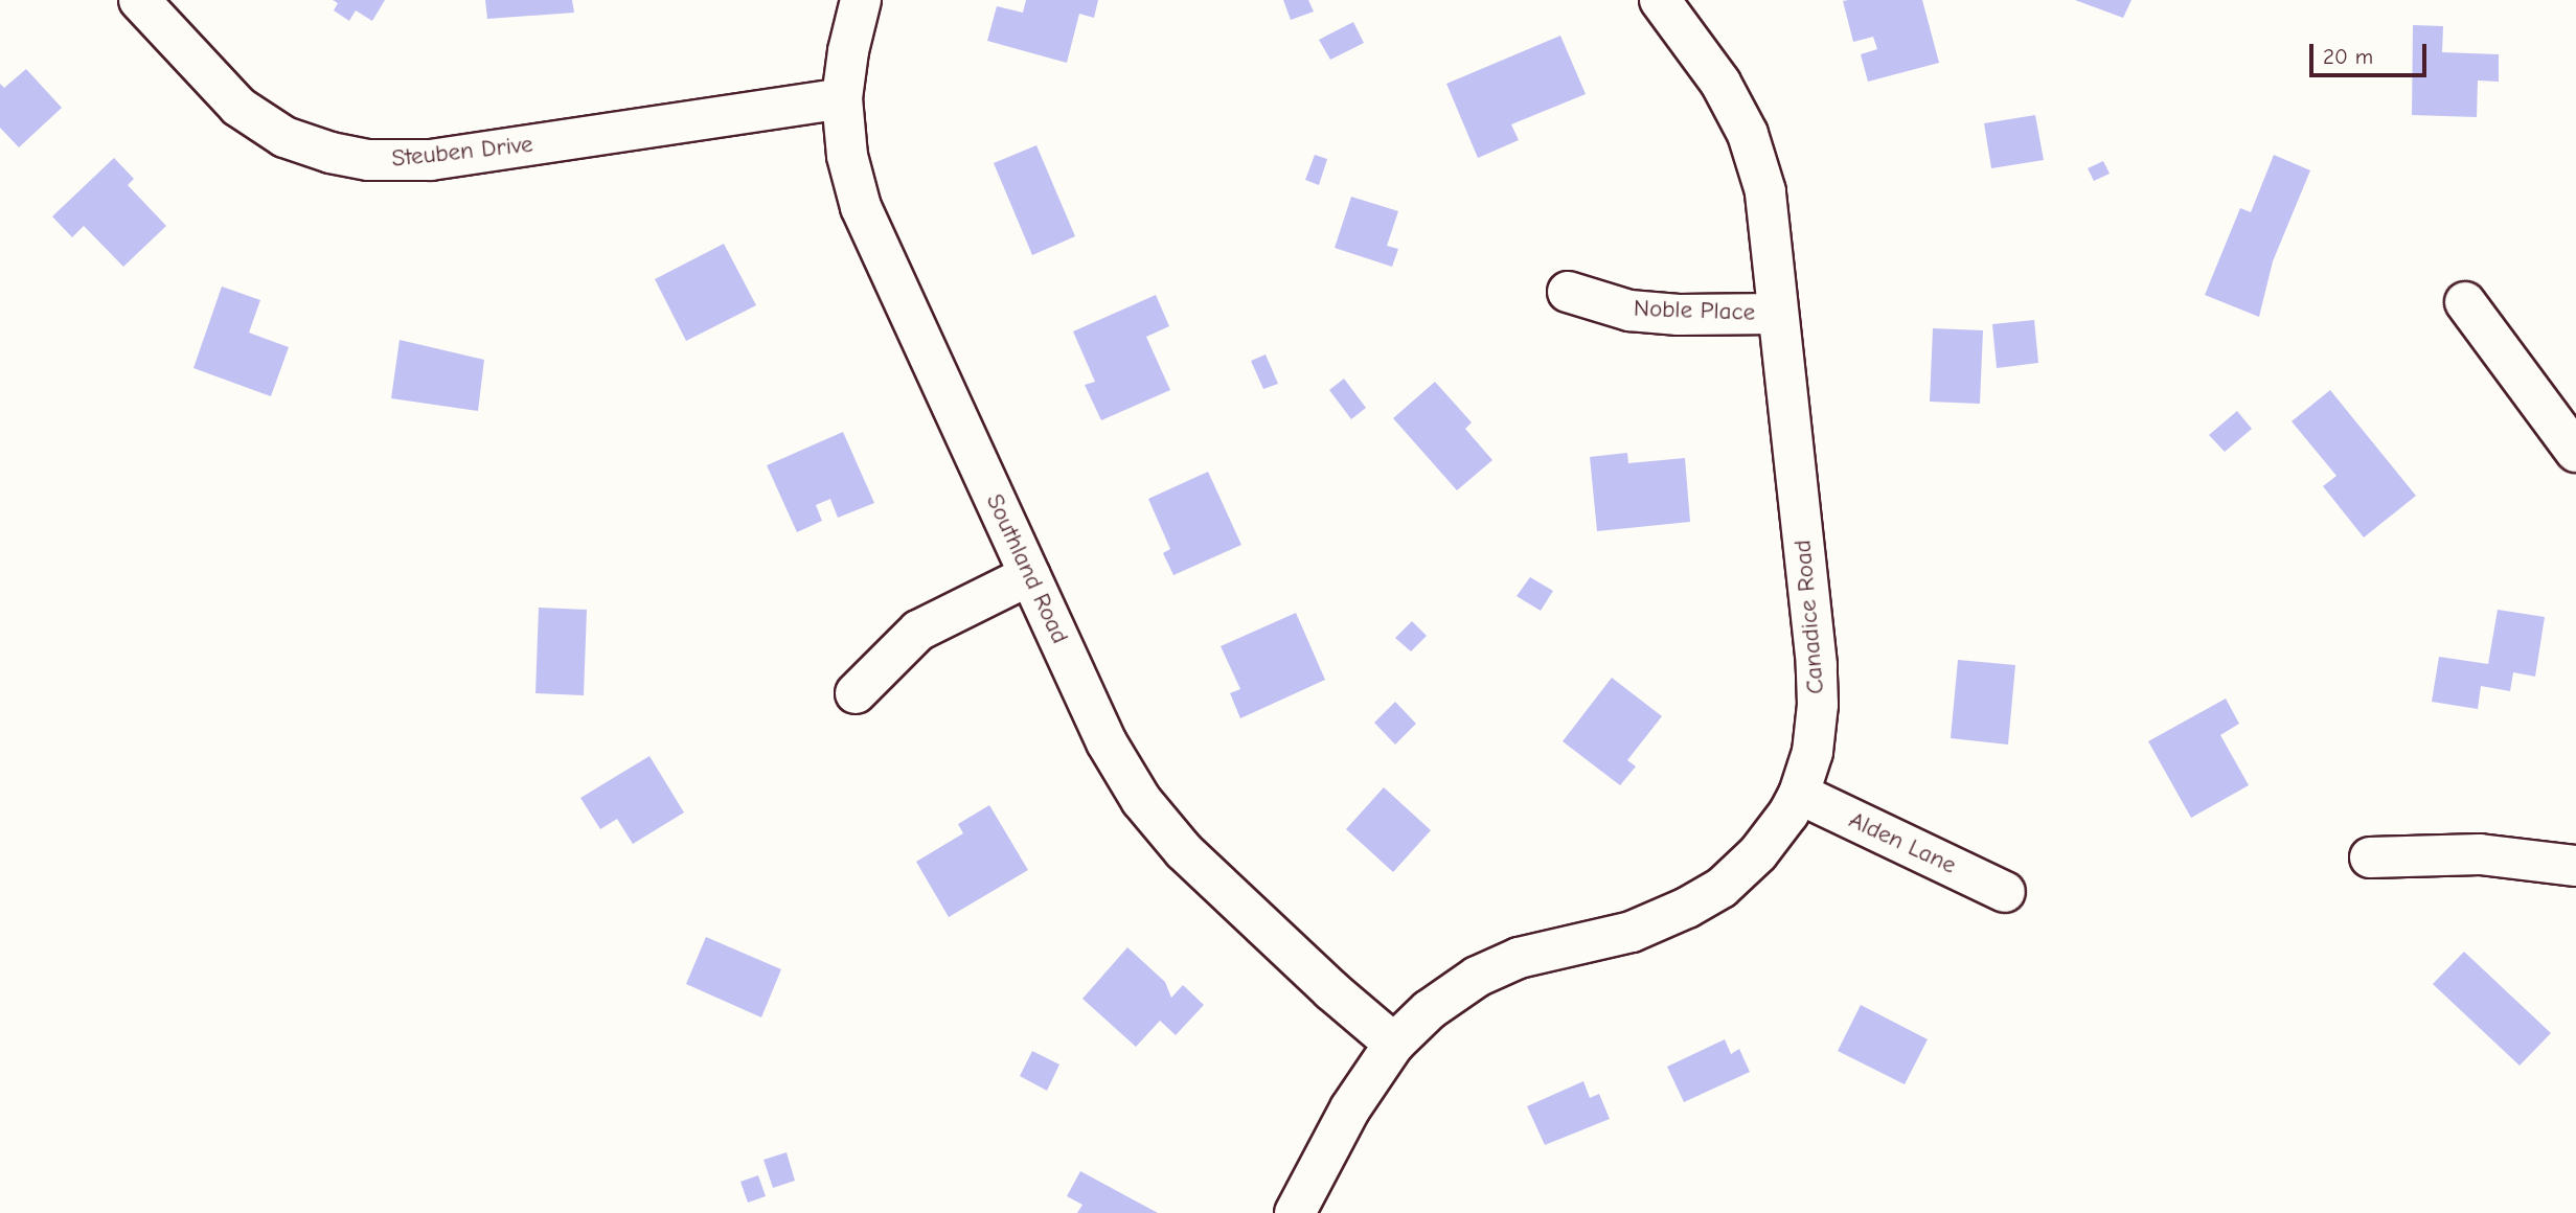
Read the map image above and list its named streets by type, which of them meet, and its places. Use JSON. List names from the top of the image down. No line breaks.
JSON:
{"streets":{"street":["Steuben Drive","Noble Place","Southland Road","Canadice Road","Alden Lane"]},"crossings":[["Steuben Drive","Southland Road"],["Noble Place","Canadice Road"],["Southland Road","Canadice Road"],["Canadice Road","Alden Lane"]],"scale_bar":"20 m"}
